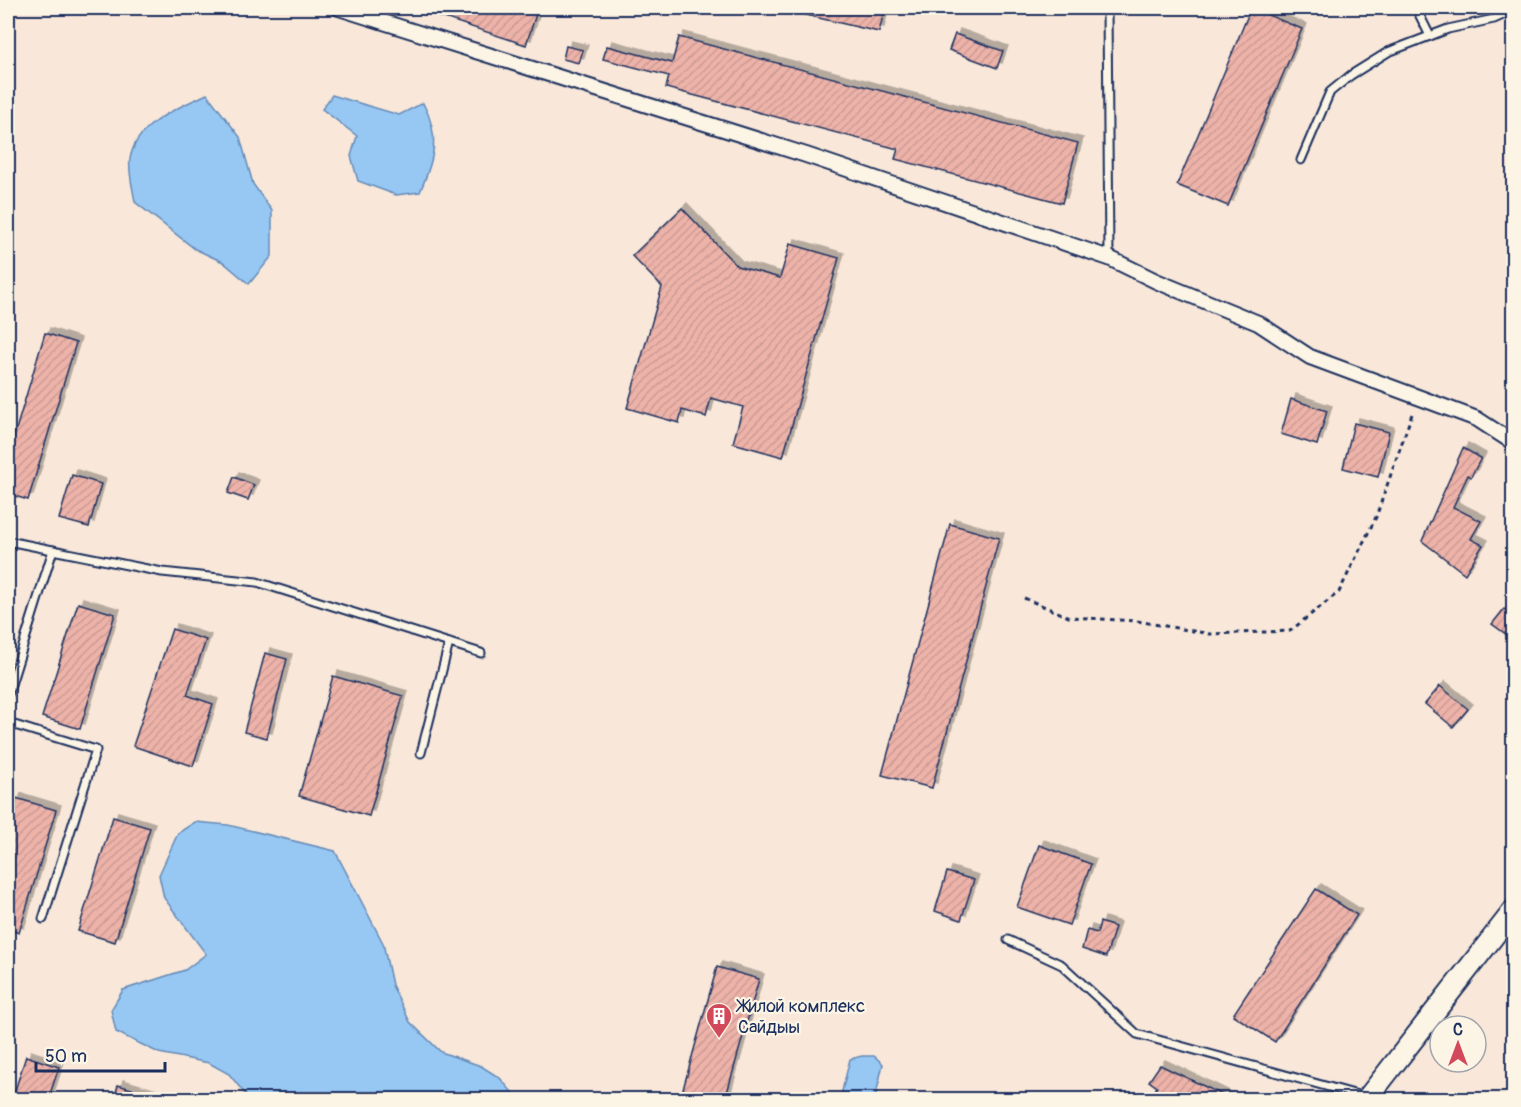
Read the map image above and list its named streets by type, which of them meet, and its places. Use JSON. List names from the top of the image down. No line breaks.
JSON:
{"places":{"building":["Жилой комплекс Сайдыы"]},"scale_bar":"50 m","north":"top"}
